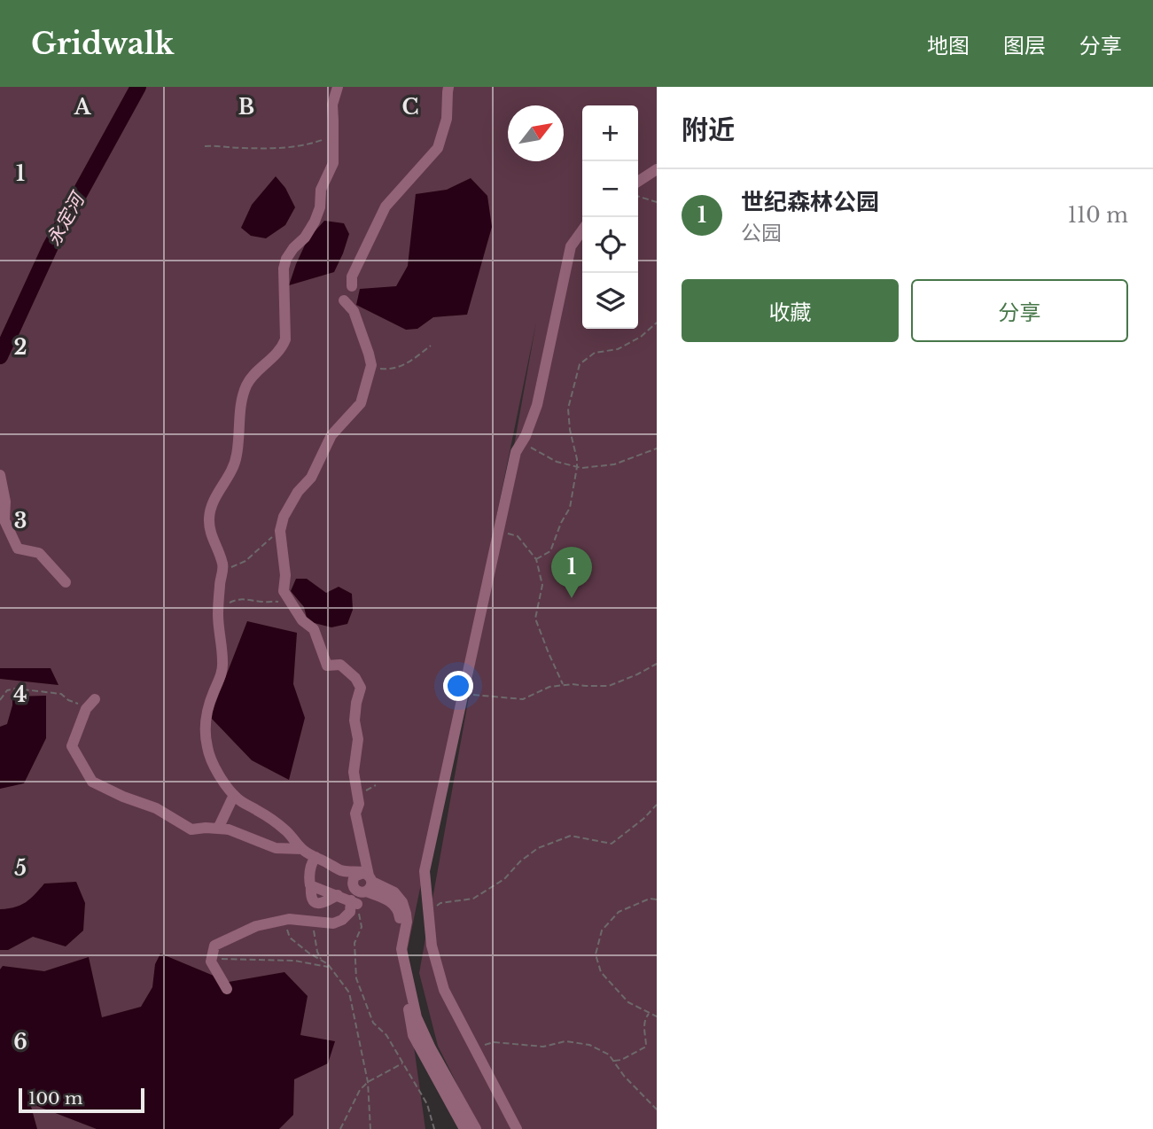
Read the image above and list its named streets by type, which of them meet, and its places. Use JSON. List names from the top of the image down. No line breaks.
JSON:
{"water":["永定河"],"scale_bar":"100 m","north":"top right","page":{"header":"Gridwalk","nav":["地图","图层","分享"],"heading":"附近","map_buttons":["+","−"],"list":[{"mark":"1","name":"世纪森林公园","note":"公园","value":"110 m"}],"buttons":["收藏","分享"],"pins":"1","scale":"100 m"},"grid":{"columns":["A","B","C"],"rows":["1","2","3","4","5","6"]}}
